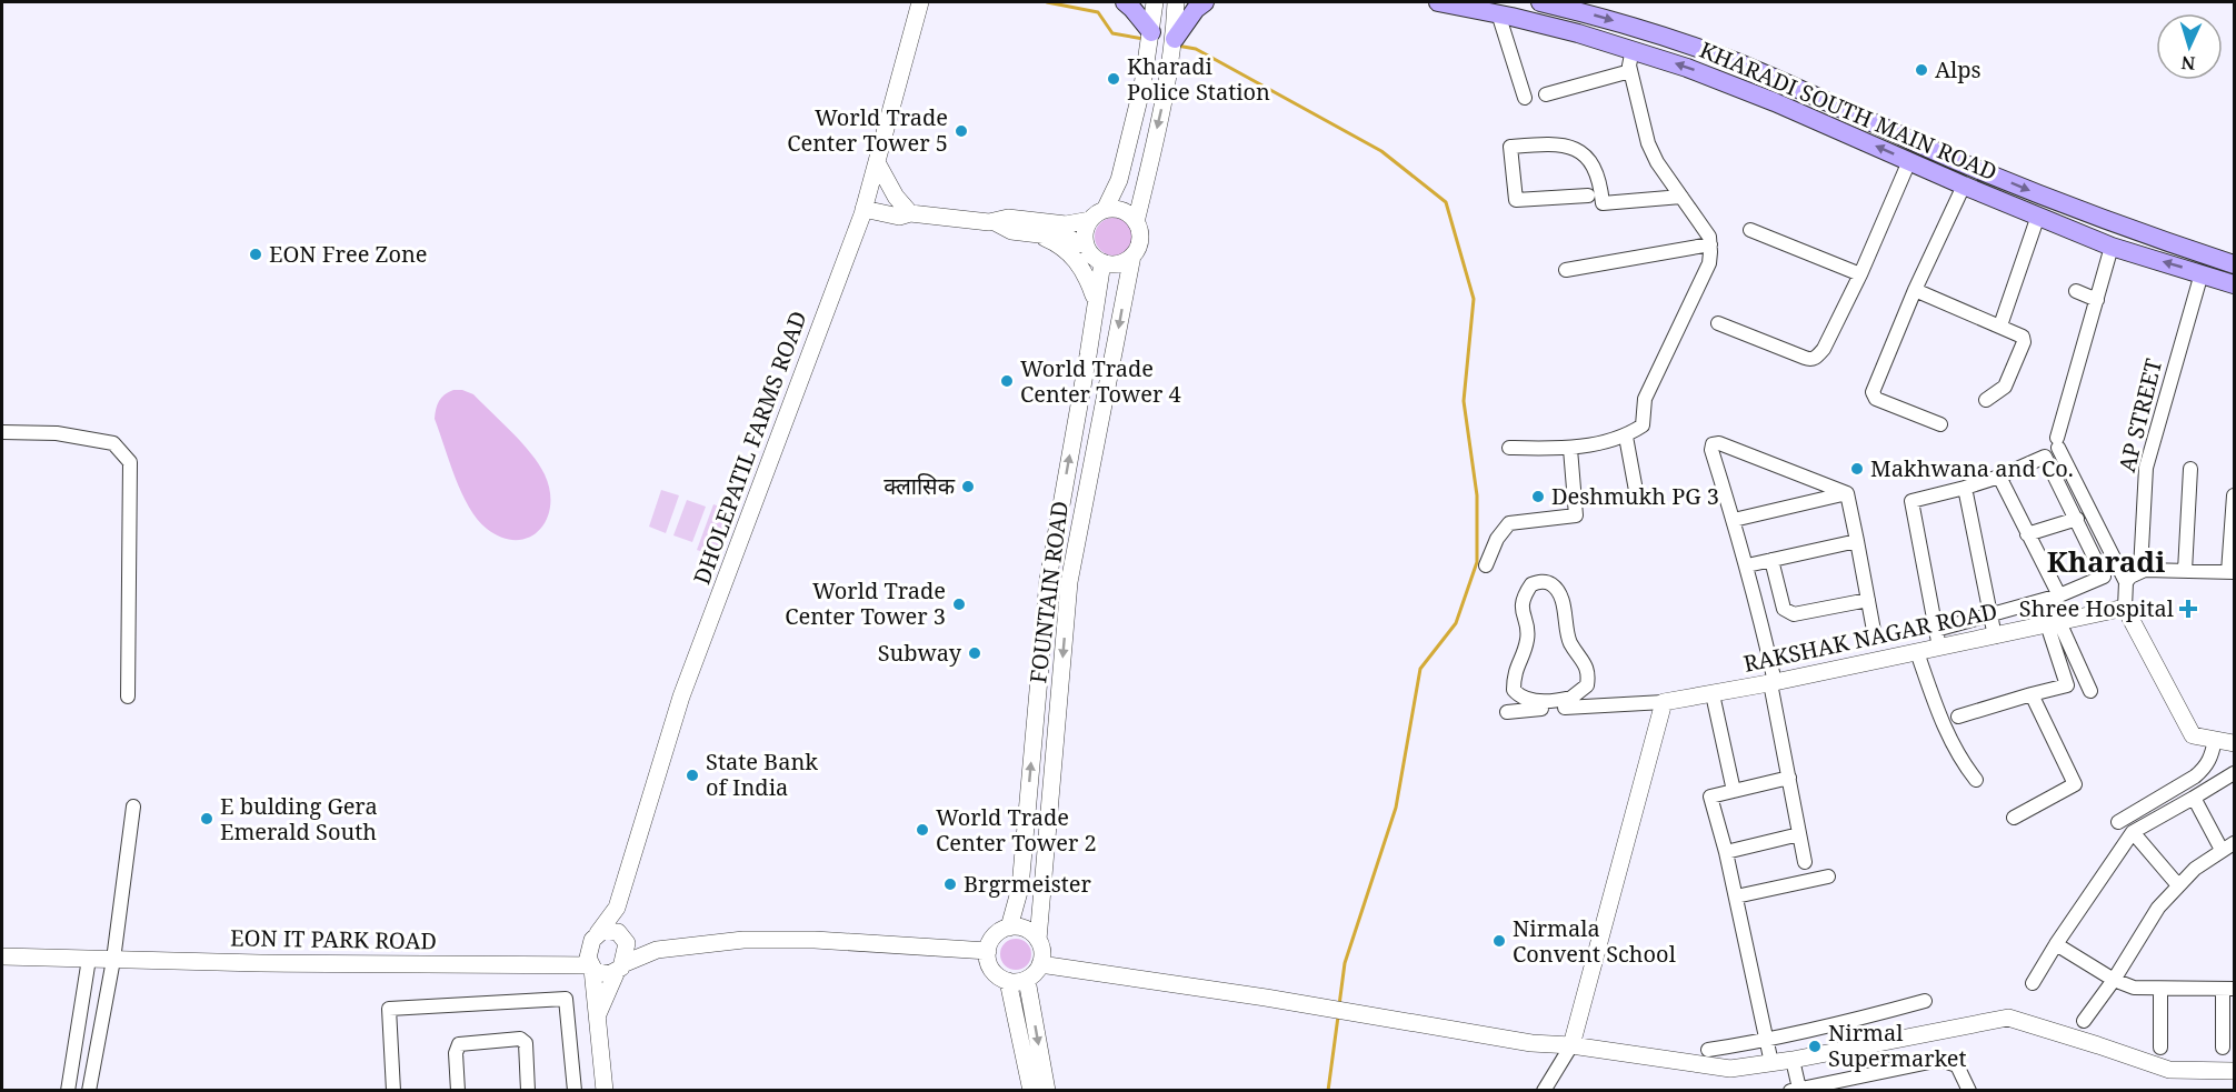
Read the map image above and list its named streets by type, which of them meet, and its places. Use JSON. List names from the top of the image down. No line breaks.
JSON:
{"streets":{"main road":["KHARADI SOUTH MAIN ROAD"],"street":["AP STREET","DHOLEPATIL FARMS ROAD","FOUNTAIN ROAD","RAKSHAK NAGAR ROAD","EON IT PARK ROAD"]},"crossings":[["KHARADI SOUTH MAIN ROAD","AP STREET"],["DHOLEPATIL FARMS ROAD","EON IT PARK ROAD"]],"districts":["Kharadi"],"places":{"other":["Alps","Kharadi Police Station","World Trade Center Tower 5","EON Free Zone","World Trade Center Tower 4","Makhwana and Co.","क्लासिक","Deshmukh PG 3","World Trade Center Tower 3","Subway","State Bank of India","E bulding Gera Emerald South","World Trade Center Tower 2","Brgrmeister","Nirmala Convent School","Nirmal Supermarket"],"health":["Shree Hospital"]},"north":"bottom"}
